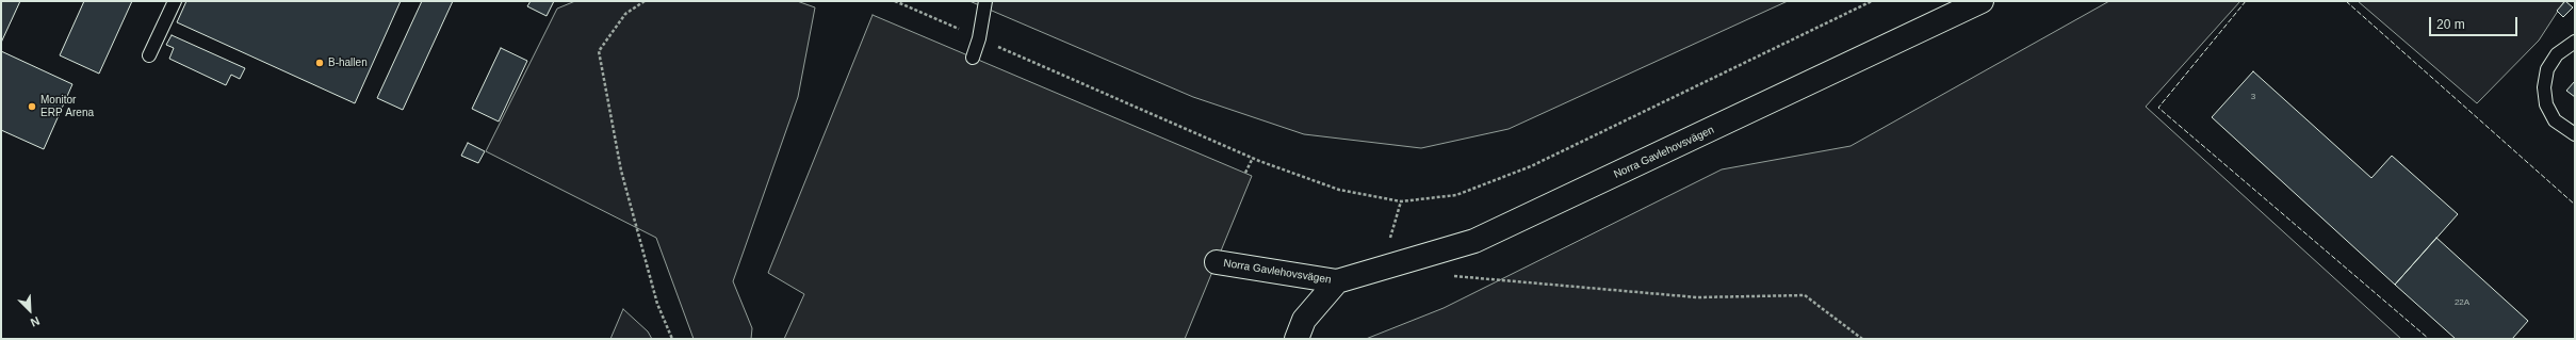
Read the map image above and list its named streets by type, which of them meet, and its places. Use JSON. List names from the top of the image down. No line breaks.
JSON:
{"streets":{"street":["Norra Gavlehovsvägen"]},"places":["B-hallen","Monitor ERP Arena"],"house_numbers":["3","22A"],"scale_bar":"20 m","north":"bottom right"}
